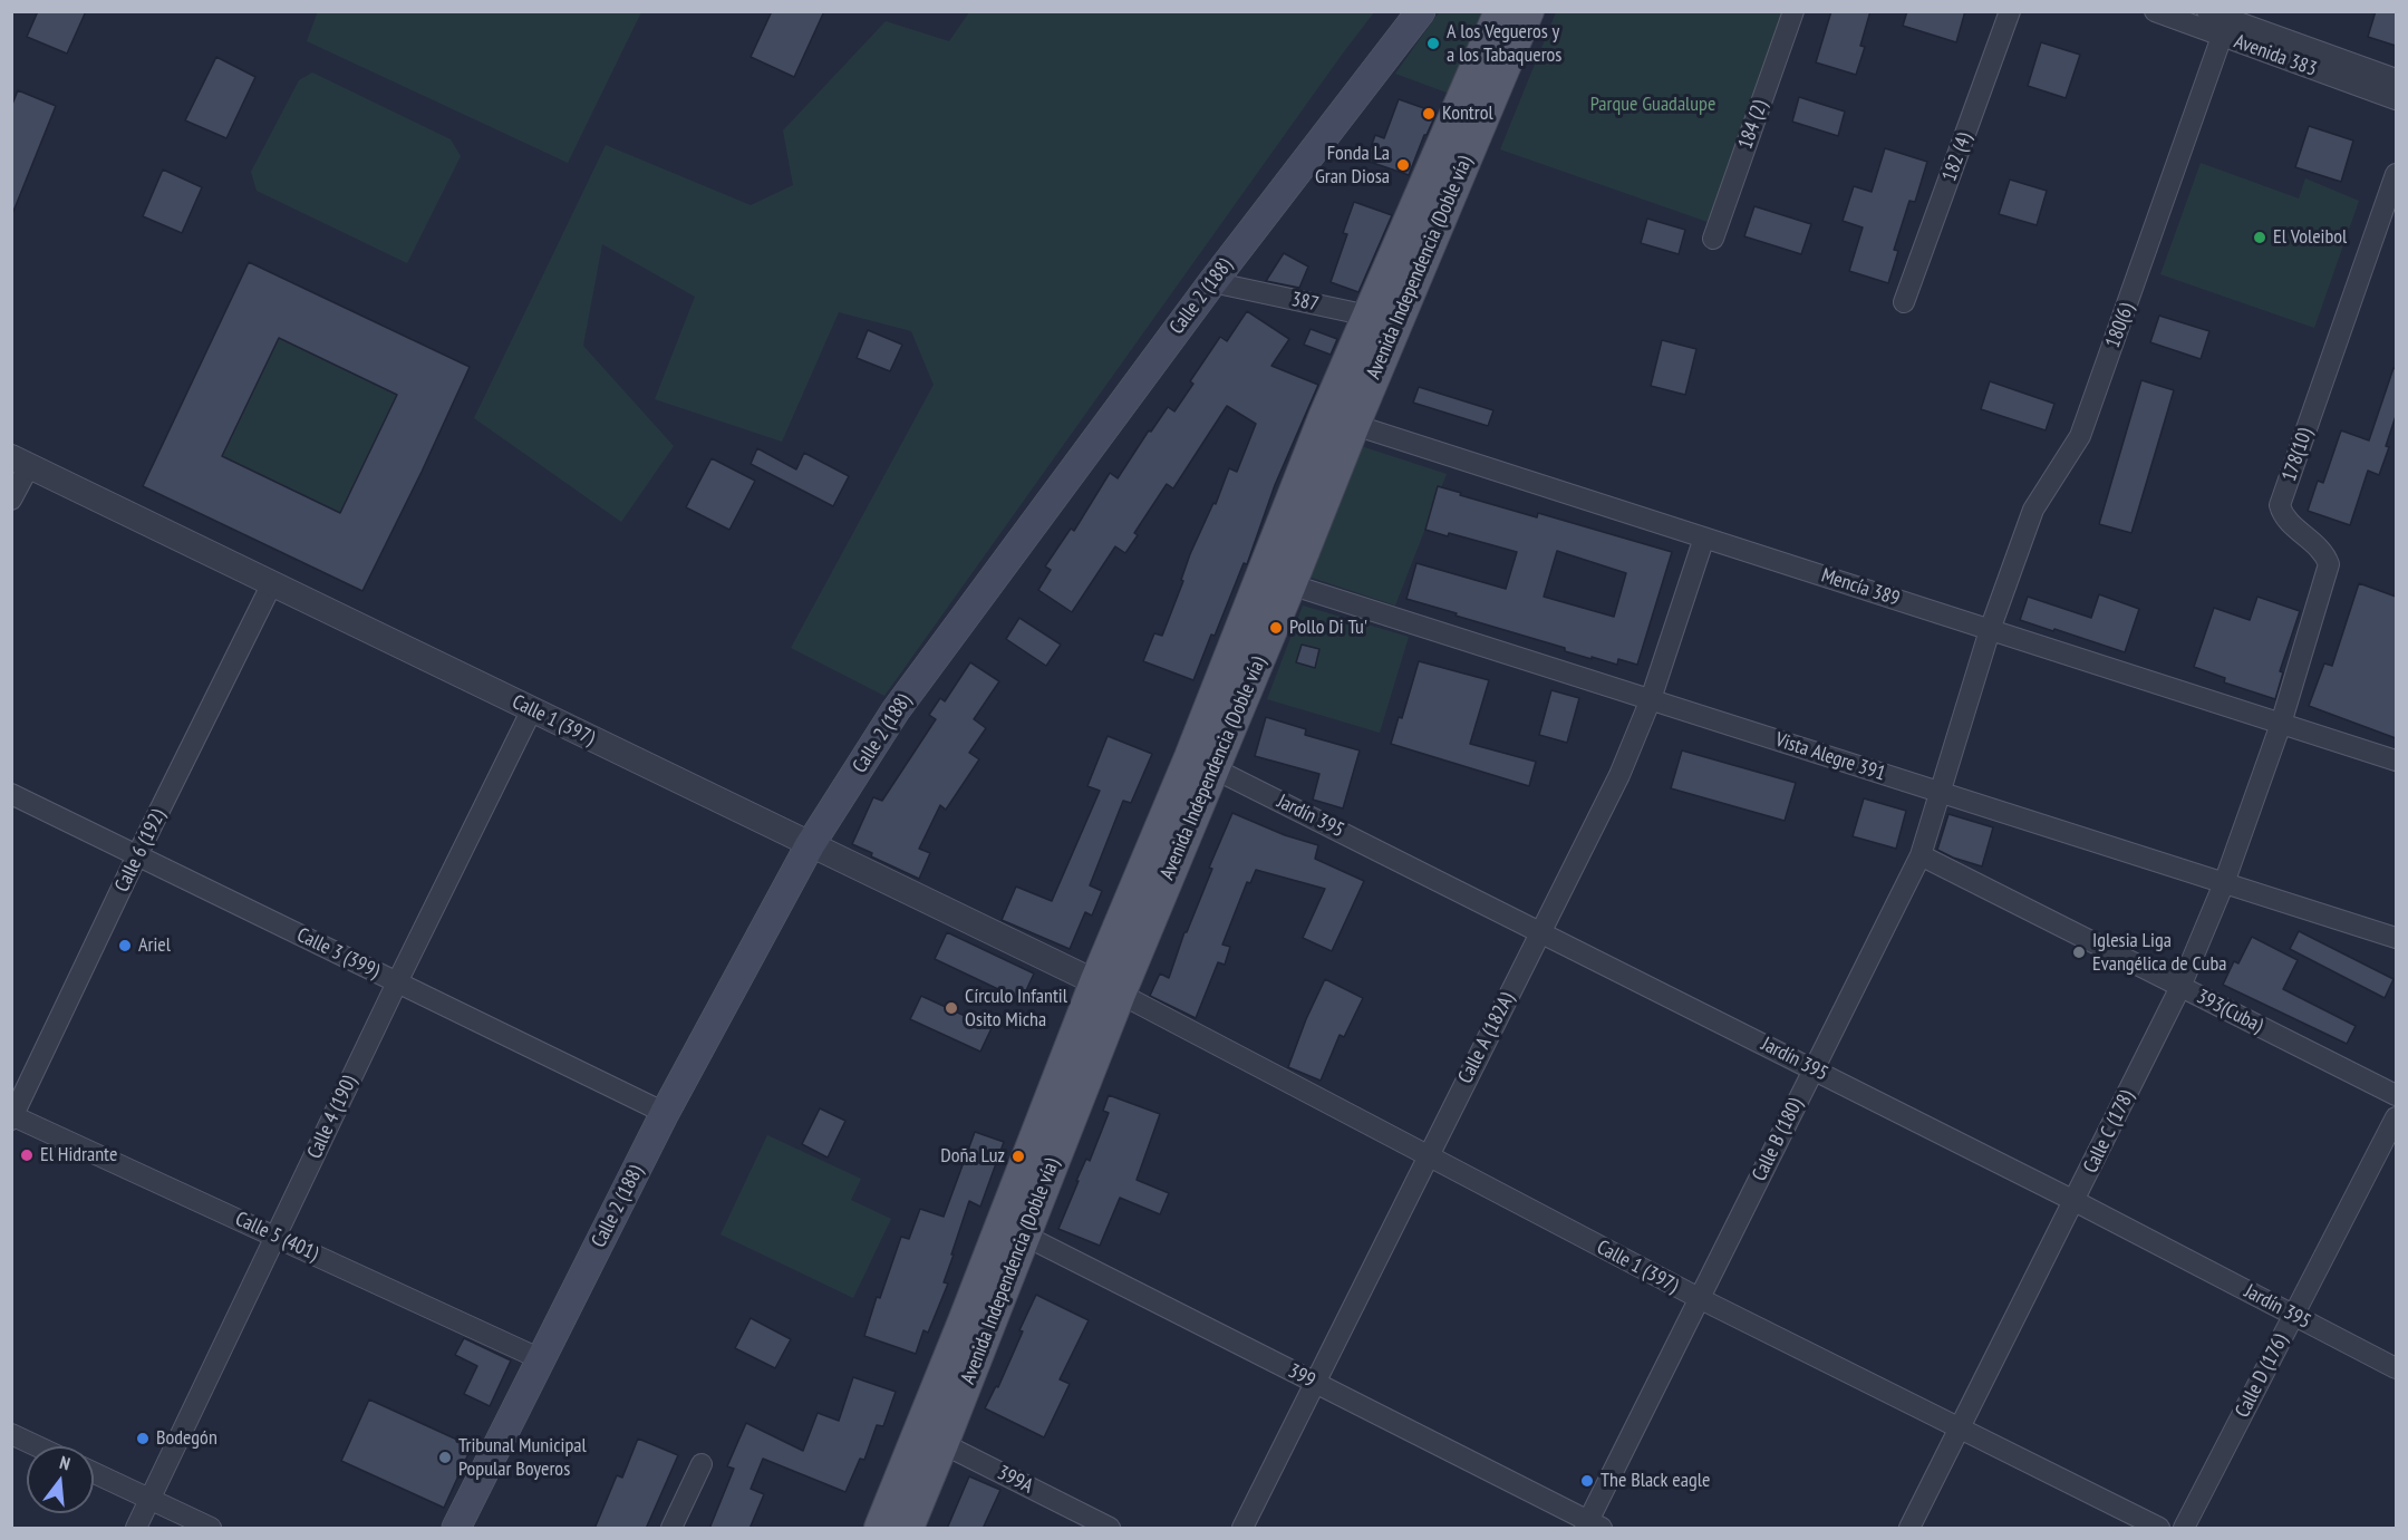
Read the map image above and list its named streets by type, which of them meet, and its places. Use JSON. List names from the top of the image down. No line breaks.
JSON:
{"streets":{"main road":["Avenida Independencia (Doble vía)","Calle 2 (188)"],"street":["Avenida 383","184 (2)","182 (4)","387","180(6)","178(10)","Mencía 389","Calle 1 (397)","Vista Alegre 391","Jardín 395","Calle 6 (192)","Calle 3 (399)","393(Cuba)","Calle A (182A)","Calle 4 (190)","Calle C (178)","Calle B (180)","Calle 5 (401)","399","Calle D (176)","399A"]},"crossings":[["Avenida 383","180(6)"],["Avenida Independencia (Doble vía)","387"],["Avenida Independencia (Doble vía)","Mencía 389"],["Avenida Independencia (Doble vía)","Calle 1 (397)"],["Avenida Independencia (Doble vía)","Vista Alegre 391"],["Avenida Independencia (Doble vía)","Jardín 395"],["Avenida Independencia (Doble vía)","399"],["Avenida Independencia (Doble vía)","399A"],["Calle 2 (188)","387"],["Calle 2 (188)","Calle 1 (397)"],["Calle 2 (188)","Calle 3 (399)"],["Calle 2 (188)","Calle 5 (401)"],["180(6)","Mencía 389"],["180(6)","Calle B (180)"],["178(10)","Mencía 389"],["178(10)","Calle C (178)"],["Mencía 389","Calle A (182A)"],["Mencía 389","Calle C (178)"],["Mencía 389","Calle B (180)"],["Calle 1 (397)","Calle 6 (192)"],["Calle 1 (397)","Calle A (182A)"],["Calle 1 (397)","Calle 4 (190)"],["Calle 1 (397)","Calle C (178)"],["Calle 1 (397)","Calle B (180)"],["Vista Alegre 391","Calle A (182A)"],["Vista Alegre 391","Calle C (178)"],["Vista Alegre 391","Calle B (180)"],["Jardín 395","Calle A (182A)"],["Jardín 395","Calle C (178)"],["Jardín 395","Calle B (180)"],["Jardín 395","Calle D (176)"],["Calle 6 (192)","Calle 3 (399)"],["Calle 6 (192)","Calle 5 (401)"],["Calle 3 (399)","Calle 4 (190)"],["393(Cuba)","Calle C (178)"],["393(Cuba)","Calle B (180)"],["Calle A (182A)","399"],["Calle 4 (190)","Calle 5 (401)"],["Calle B (180)","399"]],"parks":["Parque Guadalupe"],"places":["A los Vegueros y a los Tabaqueros","Kontrol","Fonda La Gran Diosa","El Voleibol","Pollo Di Tu'","Ariel","Iglesia Liga Evangélica de Cuba","Círculo Infantil Osito Micha","El Hidrante","Doña Luz","Bodegón","Tribunal Municipal Popular Boyeros","The Black eagle"],"north":"top"}
